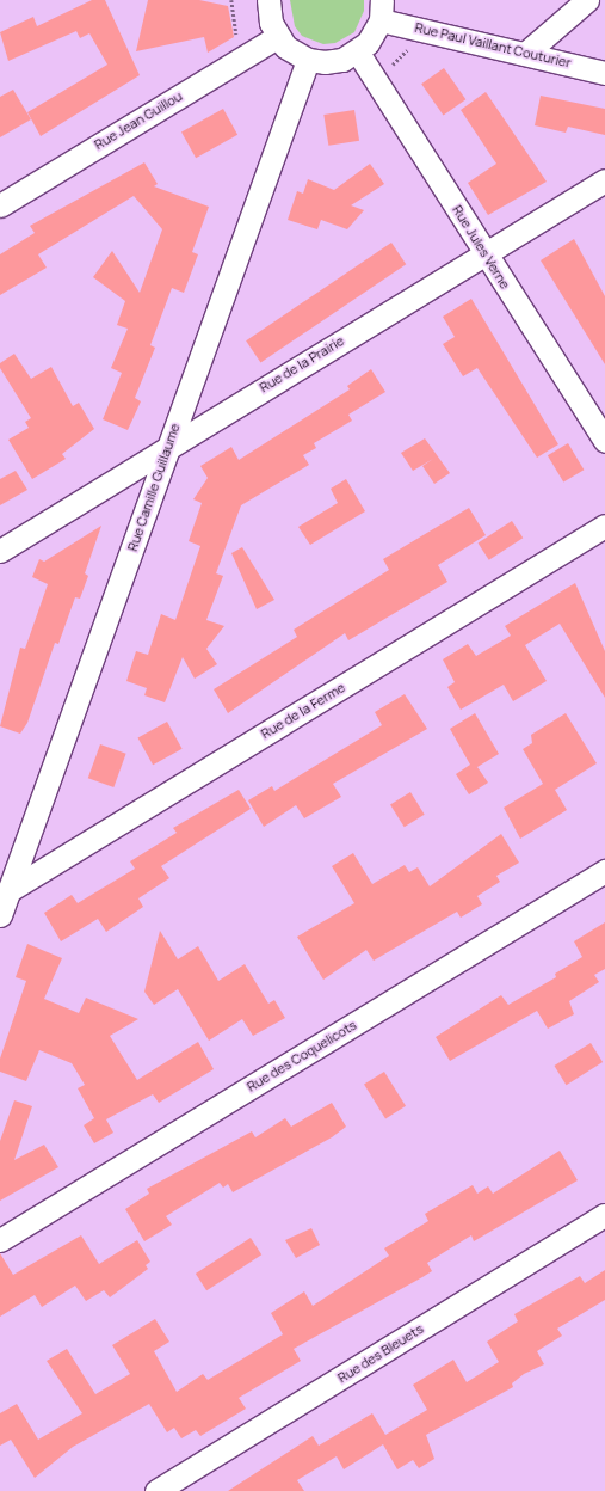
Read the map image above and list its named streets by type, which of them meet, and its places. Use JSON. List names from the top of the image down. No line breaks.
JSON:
{"streets":{"street":["Rue Paul Vaillant Couturier","Rue Jean Guillou","Rue Jules Verne","Rue de la Prairie","Rue Camille Guillaume","Rue de la Ferme","Rue des Coquelicots","Rue des Bleuets"]},"crossings":[["Rue Jules Verne","Rue de la Prairie"],["Rue de la Prairie","Rue Camille Guillaume"],["Rue Camille Guillaume","Rue de la Ferme"]]}
